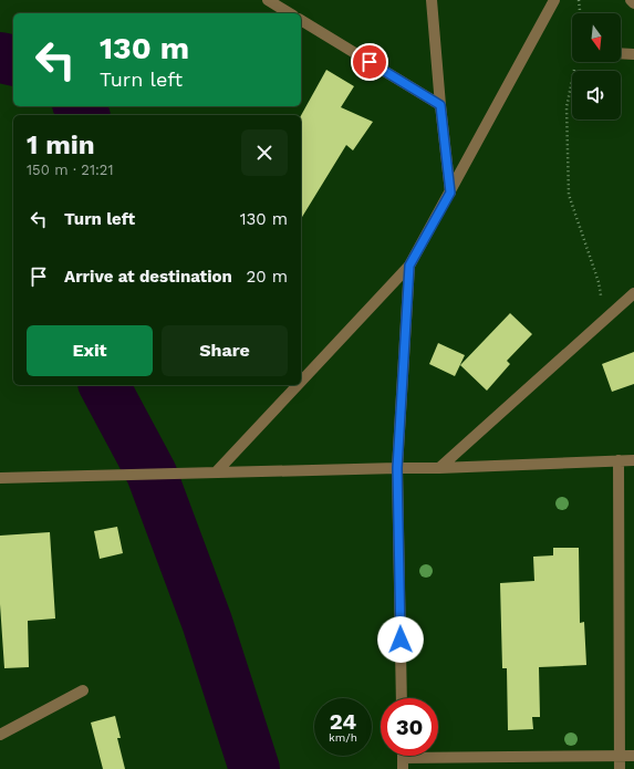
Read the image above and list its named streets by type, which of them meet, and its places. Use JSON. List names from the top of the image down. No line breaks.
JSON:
{"north":"bottom","page":{"turn":["130 m","Turn left"],"heading":["1 min","150 m · 21:21"],"list":[{"name":"Turn left","value":"130 m"},{"name":"Arrive at destination","value":"20 m"}],"buttons":["Exit","Share"],"speed":"24 km/h","limit":"30"}}
